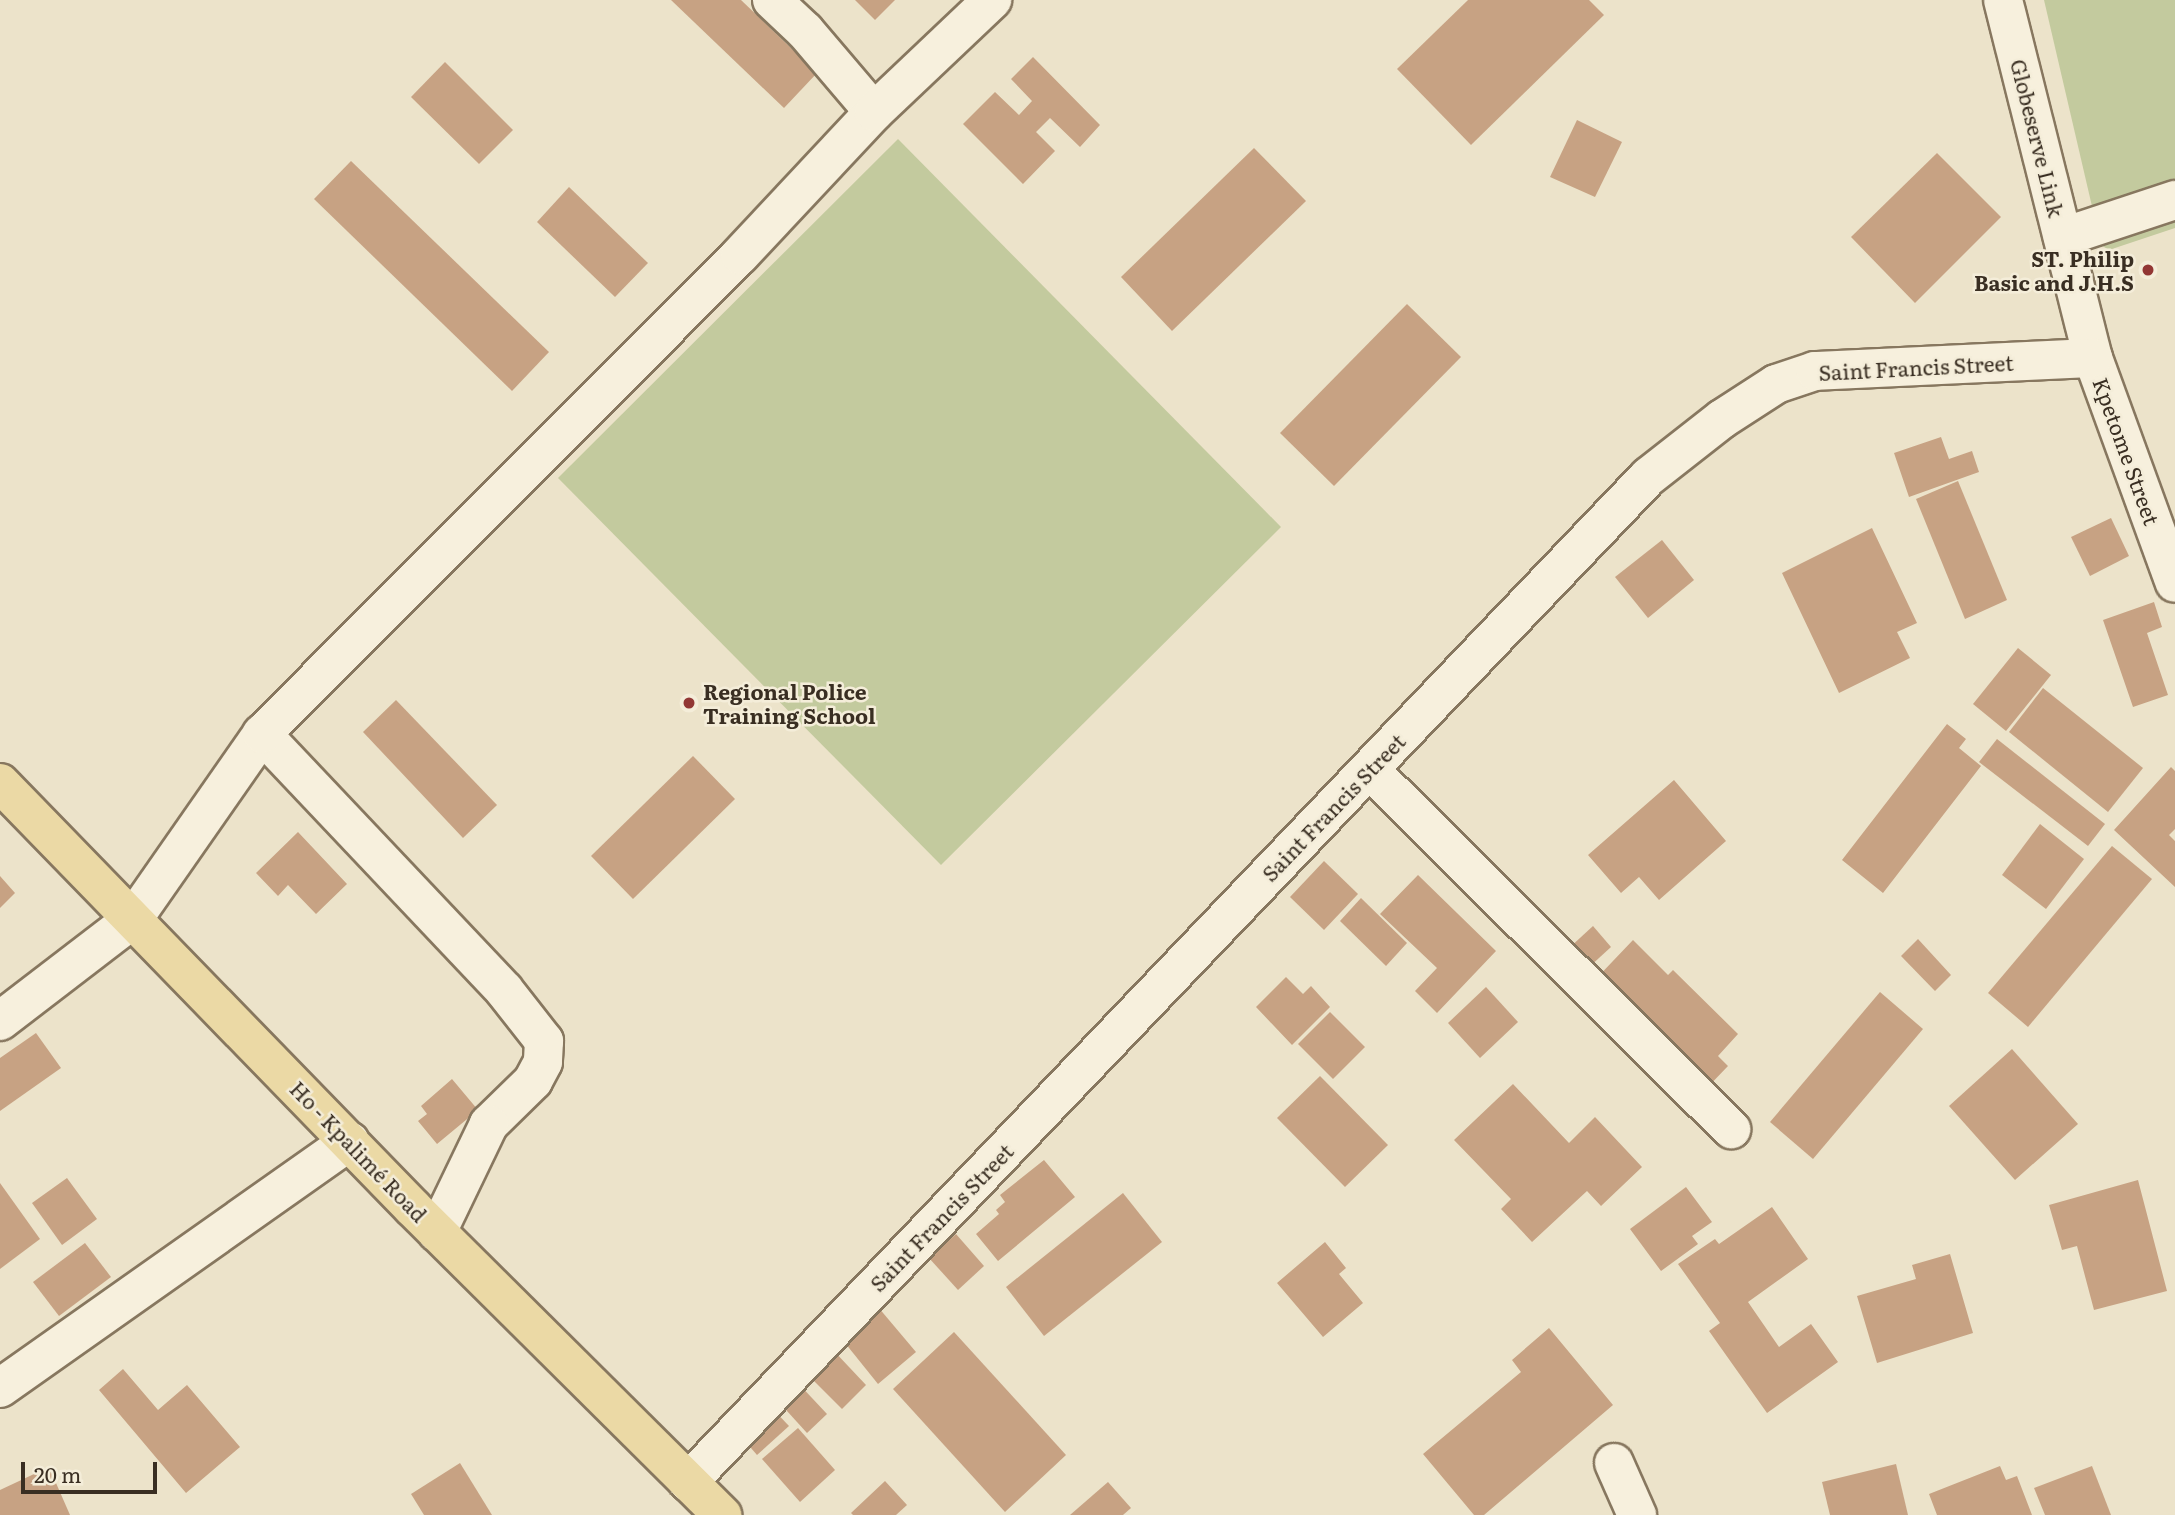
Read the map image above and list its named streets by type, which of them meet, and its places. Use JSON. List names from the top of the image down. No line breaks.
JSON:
{"streets":{"main road":["Ho - Kpalimé Road"],"street":["Globeserve Link","Saint Francis Street","Kpetome Street"]},"crossings":[["Globeserve Link","Saint Francis Street"],["Globeserve Link","Kpetome Street"],["Saint Francis Street","Kpetome Street"],["Saint Francis Street","Ho - Kpalimé Road"]],"places":["ST. Philip Basic and J.H.S","Regional Police Training School"],"scale_bar":"20 m"}
